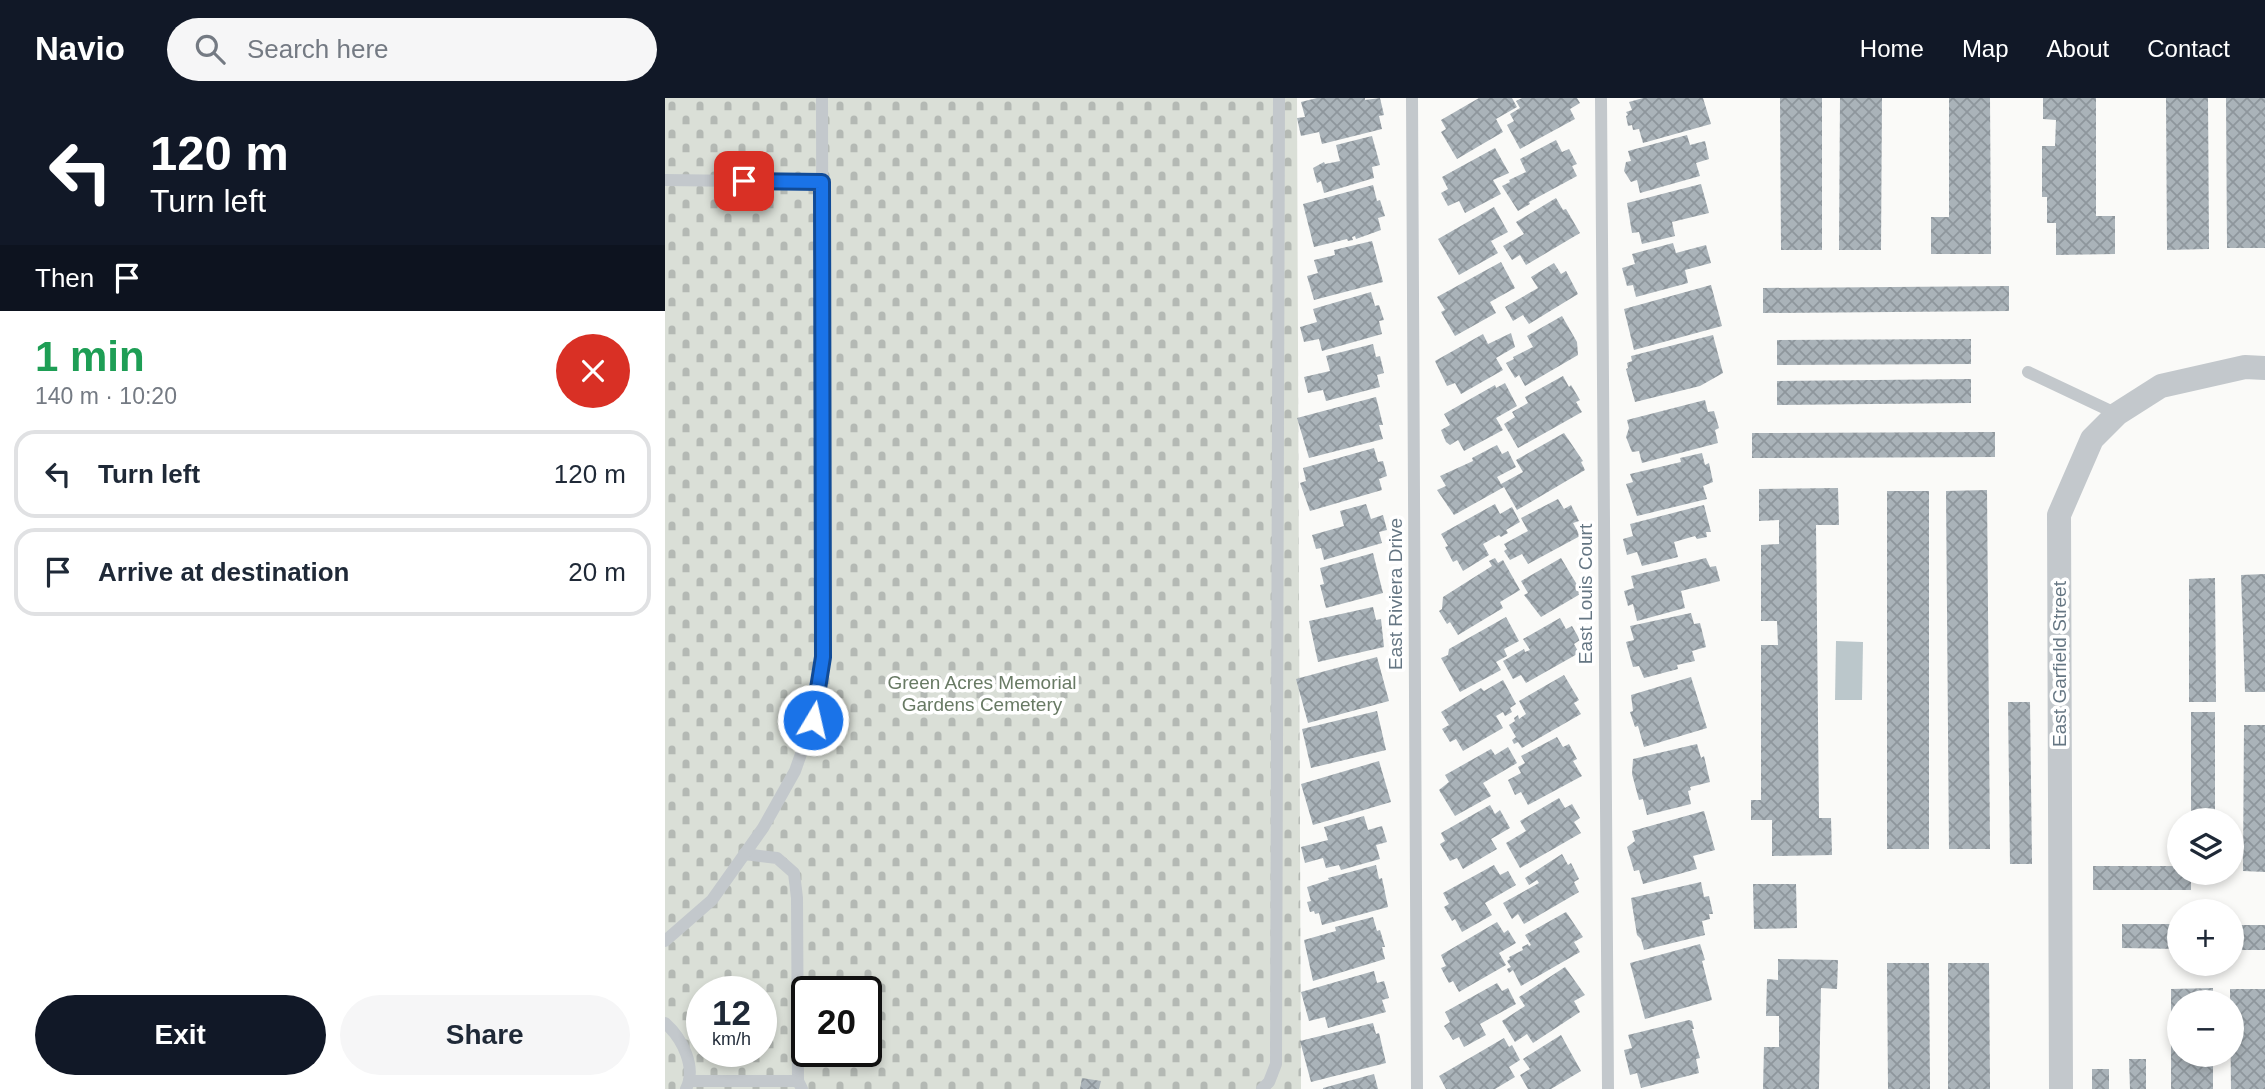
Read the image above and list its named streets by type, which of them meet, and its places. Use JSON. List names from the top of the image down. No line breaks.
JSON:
{"streets":{"street":["East Garfield Street"],"lane":["East Riviera Drive","East Louis Court"]},"parks":["Green Acres Memorial Gardens Cemetery"],"page":{"header":"Navio","search":"Search here","nav":["Home","Map","About","Contact"],"turn":["120 m","Turn left"],"then":"Then","heading":["1 min","140 m · 10:20"],"list":[{"name":"Turn left","value":"120 m"},{"name":"Arrive at destination","value":"20 m"}],"map_buttons":["+","−"],"speed":"12 km/h","limit":"20","buttons":["Exit","Share"]}}
